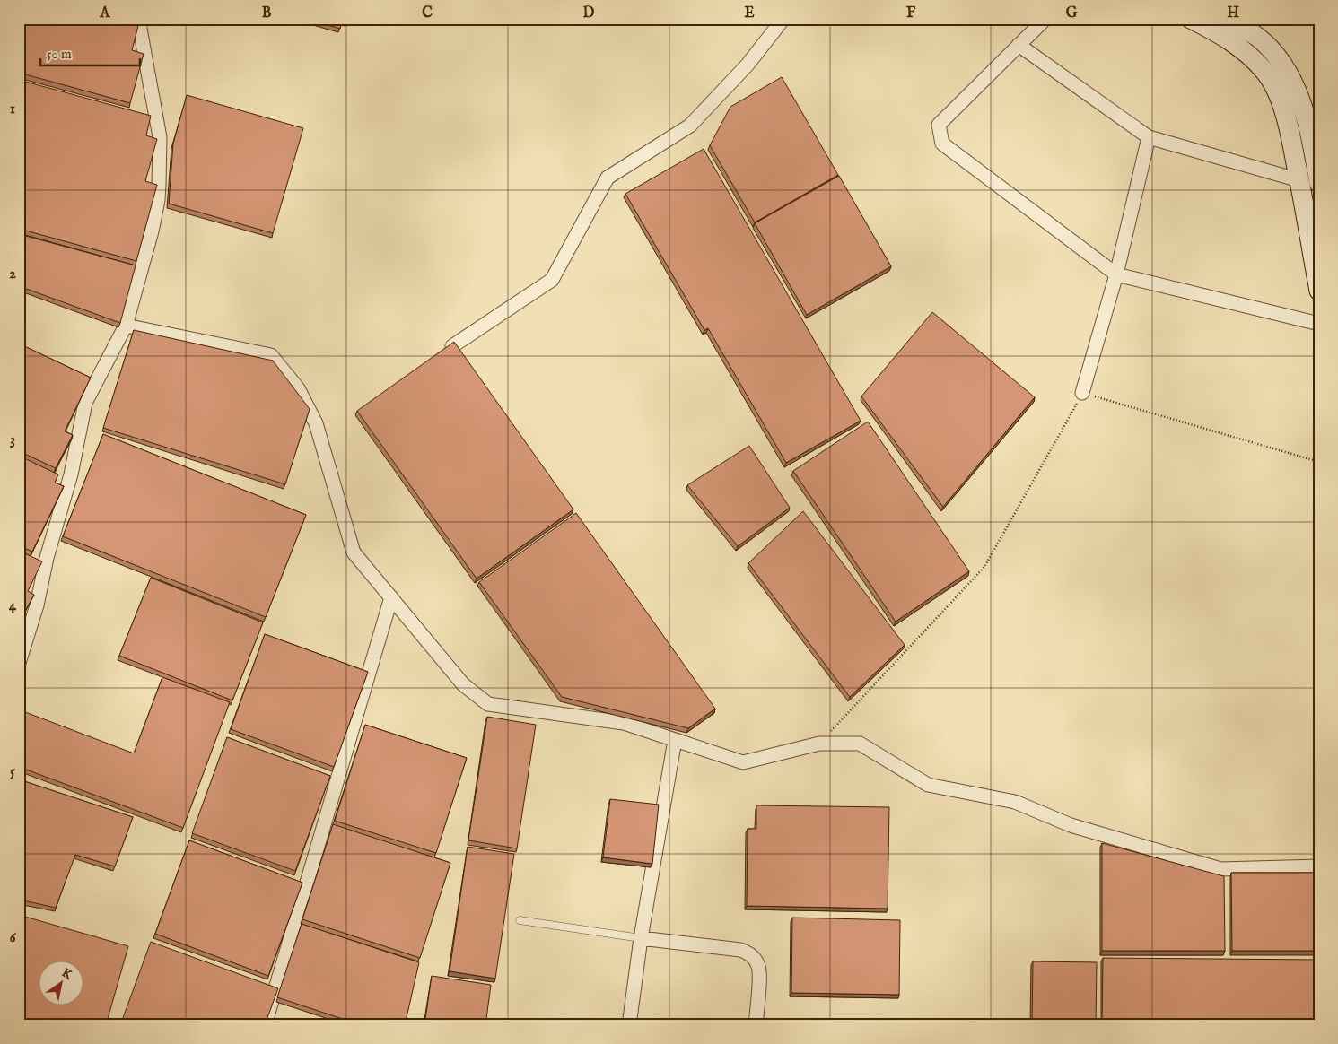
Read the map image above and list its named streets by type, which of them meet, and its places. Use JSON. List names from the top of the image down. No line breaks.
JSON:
{"scale_bar":"50 m","north":"top right","grid":{"columns":["A","B","C","D","E","F","G","H"],"rows":["1","2","3","4","5","6"]}}
